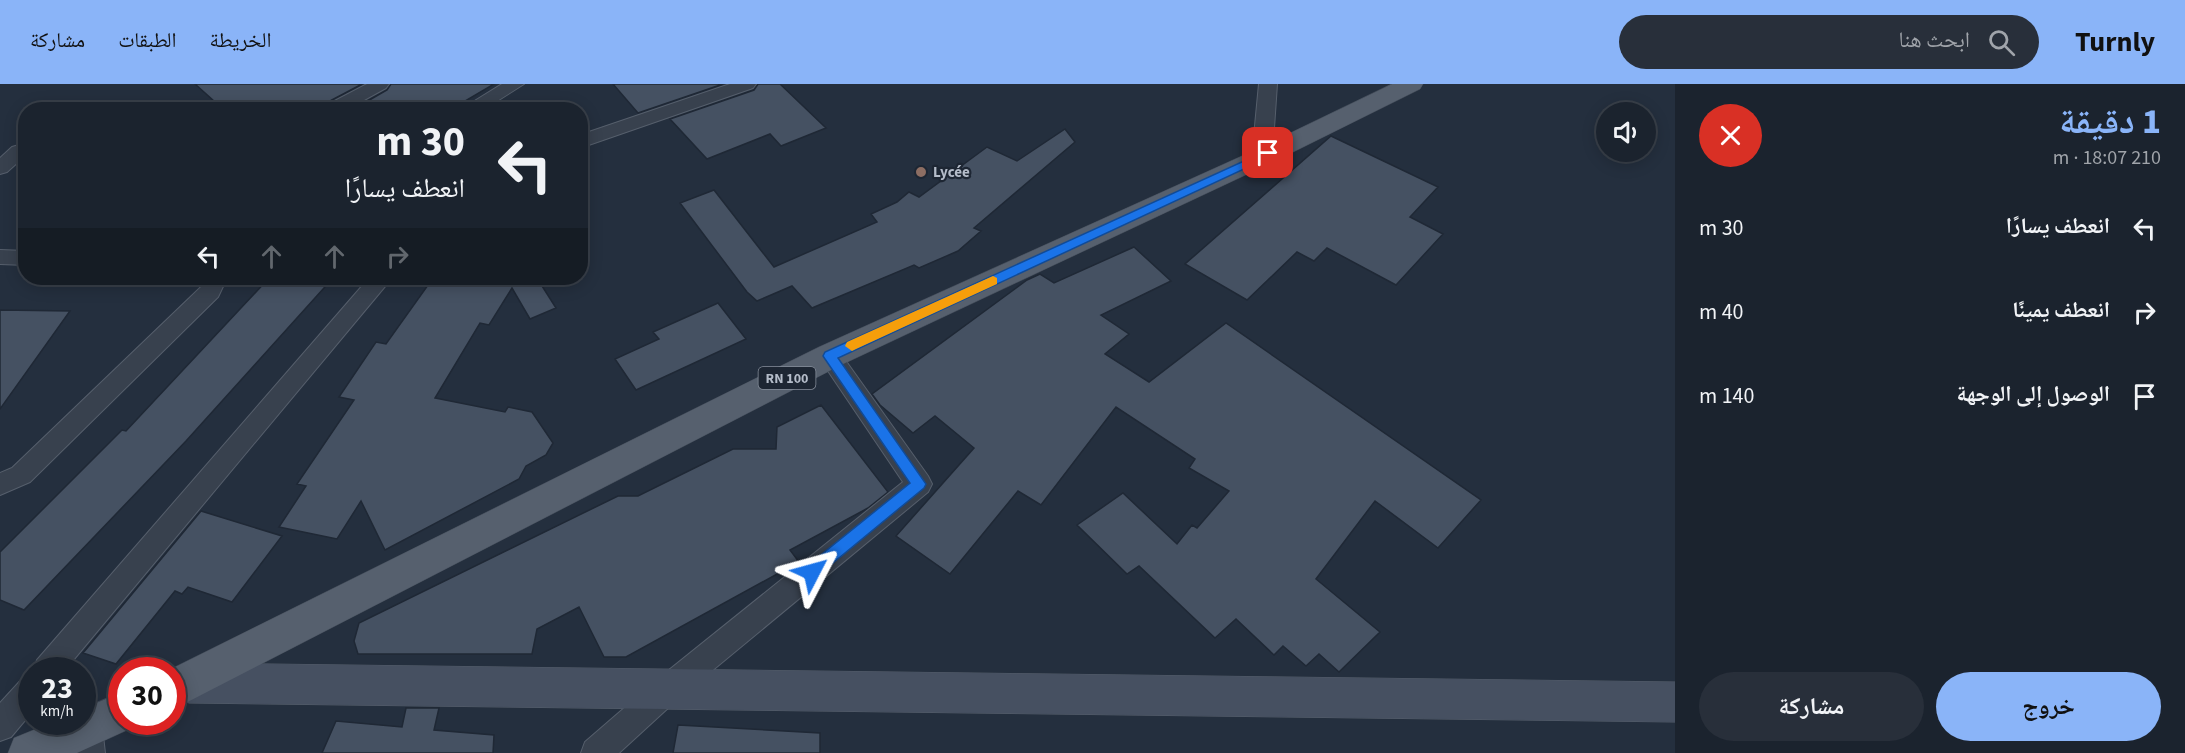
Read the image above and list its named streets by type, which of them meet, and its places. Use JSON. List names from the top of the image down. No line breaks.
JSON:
{"streets":{"main road":["RN 100"]},"places":["Lycée"],"page":{"header":"Turnly","search":"ابحث هنا","nav":["الخريطة","الطبقات","مشاركة"],"heading":["1 دقيقة","210 m · 18:07"],"turn":["30 m","انعطف يسارًا"],"list":[{"name":"انعطف يسارًا","value":"30 m"},{"name":"انعطف يمينًا","value":"40 m"},{"name":"الوصول إلى الوجهة","value":"140 m"}],"speed":"23 km/h","limit":"30","buttons":["خروج","مشاركة"]}}
